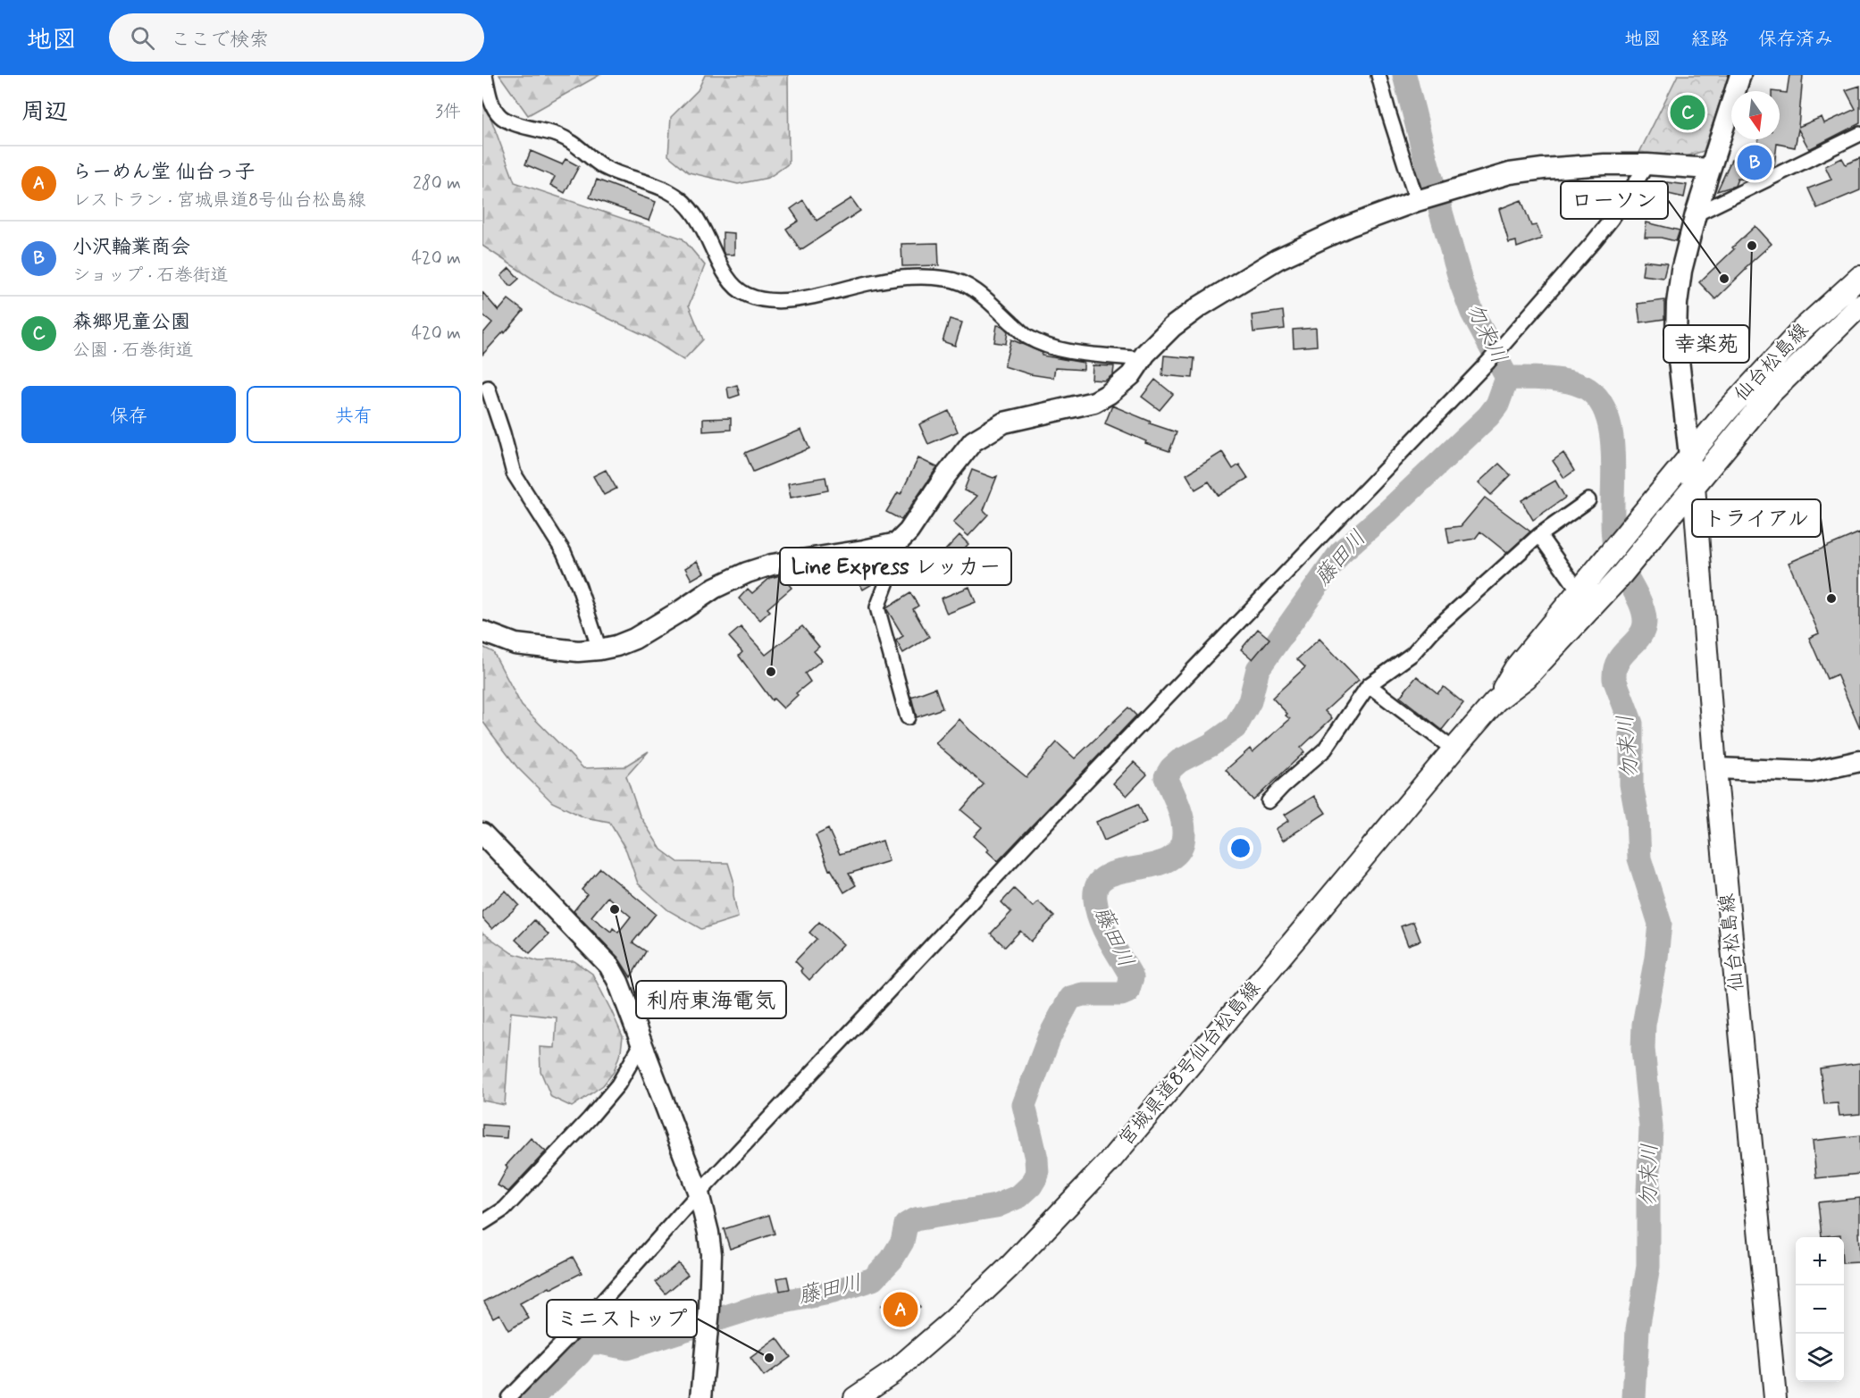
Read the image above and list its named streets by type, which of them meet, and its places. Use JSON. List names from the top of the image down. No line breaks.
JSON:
{"streets":{"main road":["仙台松島線","宮城県道8号仙台松島線"]},"crossings":[["仙台松島線","宮城県道8号仙台松島線"]],"water":["勿来川","藤田川"],"places":["幸楽苑","ローソン","トライアル","Line Express レッカー","利府東海電気","ミニストップ"],"north":"bottom","page":{"header":"地図","search":"ここで検索","nav":["地図","経路","保存済み"],"heading":["周辺","3件"],"pins":["C","B","A"],"list":[{"mark":"A","name":"らーめん堂 仙台っ子","note":"レストラン · 宮城県道8号仙台松島線","value":"280 m"},{"mark":"B","name":"小沢輪業商会","note":"ショップ · 石巻街道","value":"420 m"},{"mark":"C","name":"森郷児童公園","note":"公園 · 石巻街道","value":"420 m"}],"buttons":["保存","共有"],"map_buttons":["+","−"]}}
